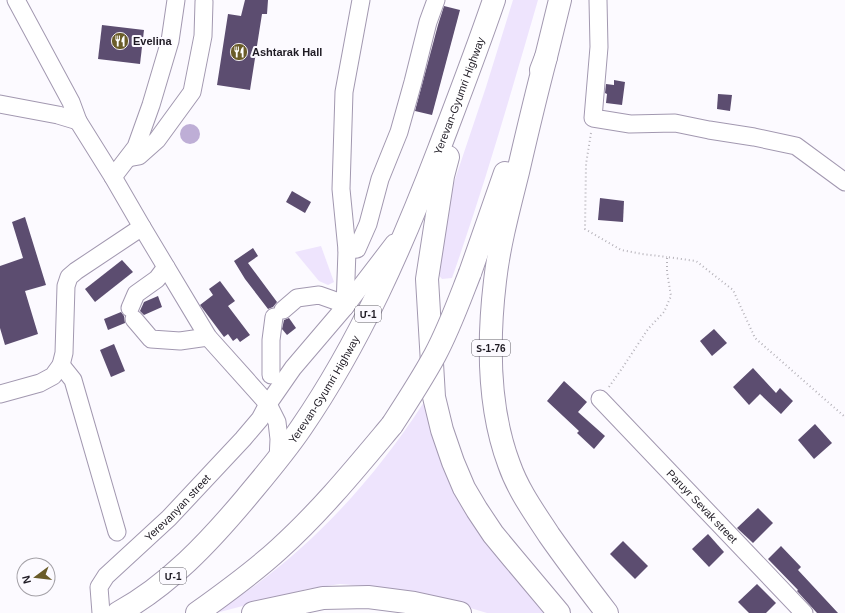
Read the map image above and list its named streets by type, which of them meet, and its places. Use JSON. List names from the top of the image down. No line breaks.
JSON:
{"streets":{"highway":["Yerevan-Gyumri Highway","Մ-1","Տ-1-76"],"street":["Paruyr Sevak street","Yerevanyan street"]},"crossings":[["Yerevan-Gyumri Highway","Yerevanyan street"]],"places":{"restaurant":["Evelina","Ashtarak Hall"]},"north":"left"}
